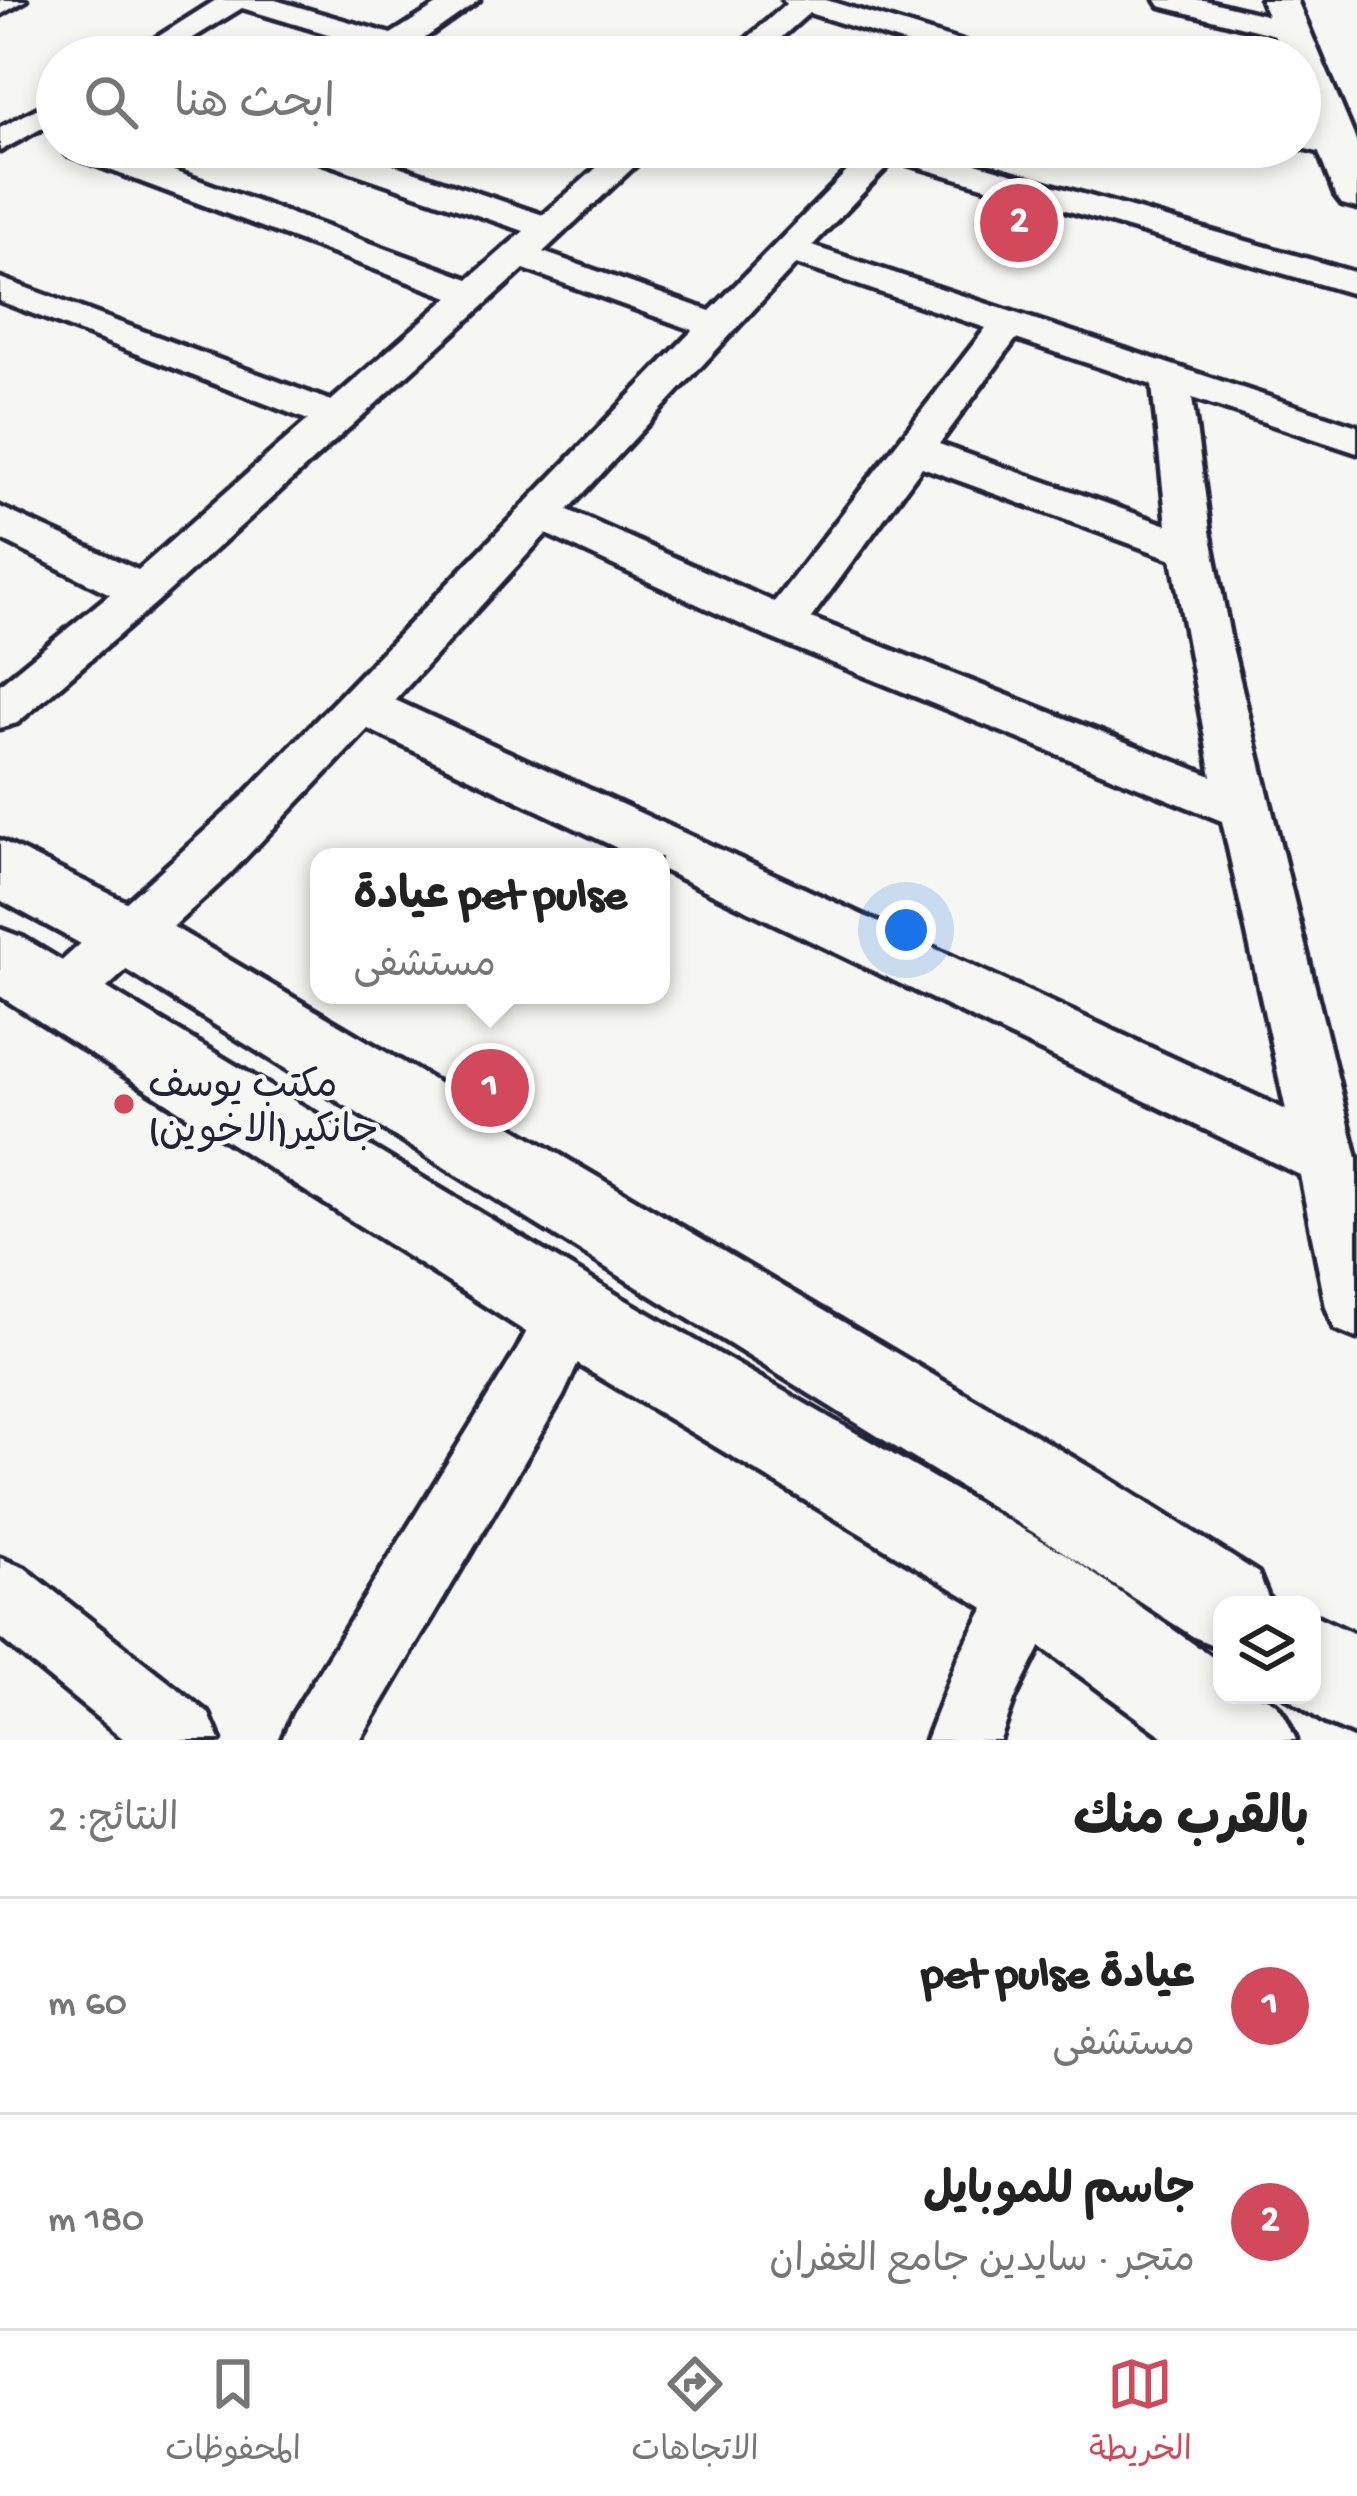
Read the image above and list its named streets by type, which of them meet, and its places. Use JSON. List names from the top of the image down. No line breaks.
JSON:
{"places":["مكتب يوسف جانكير(الاخوين)"],"page":{"search":"ابحث هنا","pins":["2","1"],"popup":["عيادة pet pulse","مستشفى"],"heading":["بالقرب منك","النتائج: 2"],"list":[{"mark":"1","name":"عيادة pet pulse","note":"مستشفى","value":"60 m"},{"mark":"2","name":"جاسم للموبايل","note":"متجر · سايدين جامع الغفران","value":"180 m"}],"nav":["الخريطة","الاتجاهات","المحفوظات"]}}
